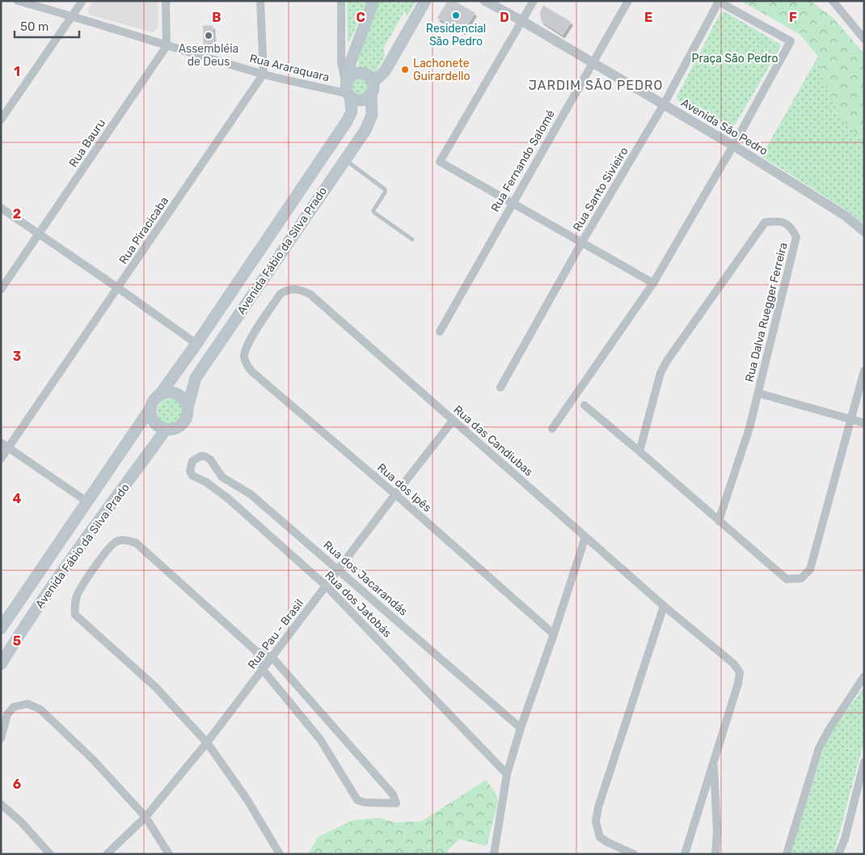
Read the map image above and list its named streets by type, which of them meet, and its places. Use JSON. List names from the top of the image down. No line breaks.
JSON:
{"streets":{"main road":["Avenida Fábio da Silva Prado"],"street":["Rua Araraquara","Avenida São Pedro","Rua Bauru","Rua Fernando Salomé","Rua Santo Sivieiro","Rua Piracicaba","Rua Dalva Ruegger Ferreira","Rua das Candiubas","Rua dos Ipês","Rua dos Jacarandás","Rua dos Jatobás","Rua Pau - Brasil"]},"crossings":[["Rua Araraquara","Rua Bauru"],["Rua Araraquara","Rua Piracicaba"],["Rua Araraquara","Avenida Fábio da Silva Prado"],["Avenida São Pedro","Rua Fernando Salomé"],["Avenida São Pedro","Rua Santo Sivieiro"],["Rua das Candiubas","Rua dos Ipês"],["Rua das Candiubas","Rua Pau - Brasil"],["Rua dos Ipês","Rua Pau - Brasil"],["Rua dos Jacarandás","Rua dos Jatobás"],["Rua dos Jacarandás","Rua Pau - Brasil"],["Rua dos Jatobás","Rua Pau - Brasil"]],"districts":["JARDIM SÃO PEDRO"],"parks":["Praça São Pedro"],"places":["Residencial São Pedro","Assembléia de Deus","Lachonete Guirardello"],"scale_bar":"50 m","grid":{"columns":["B","C","D","E","F"],"rows":["1","2","3","4","5","6"]}}
